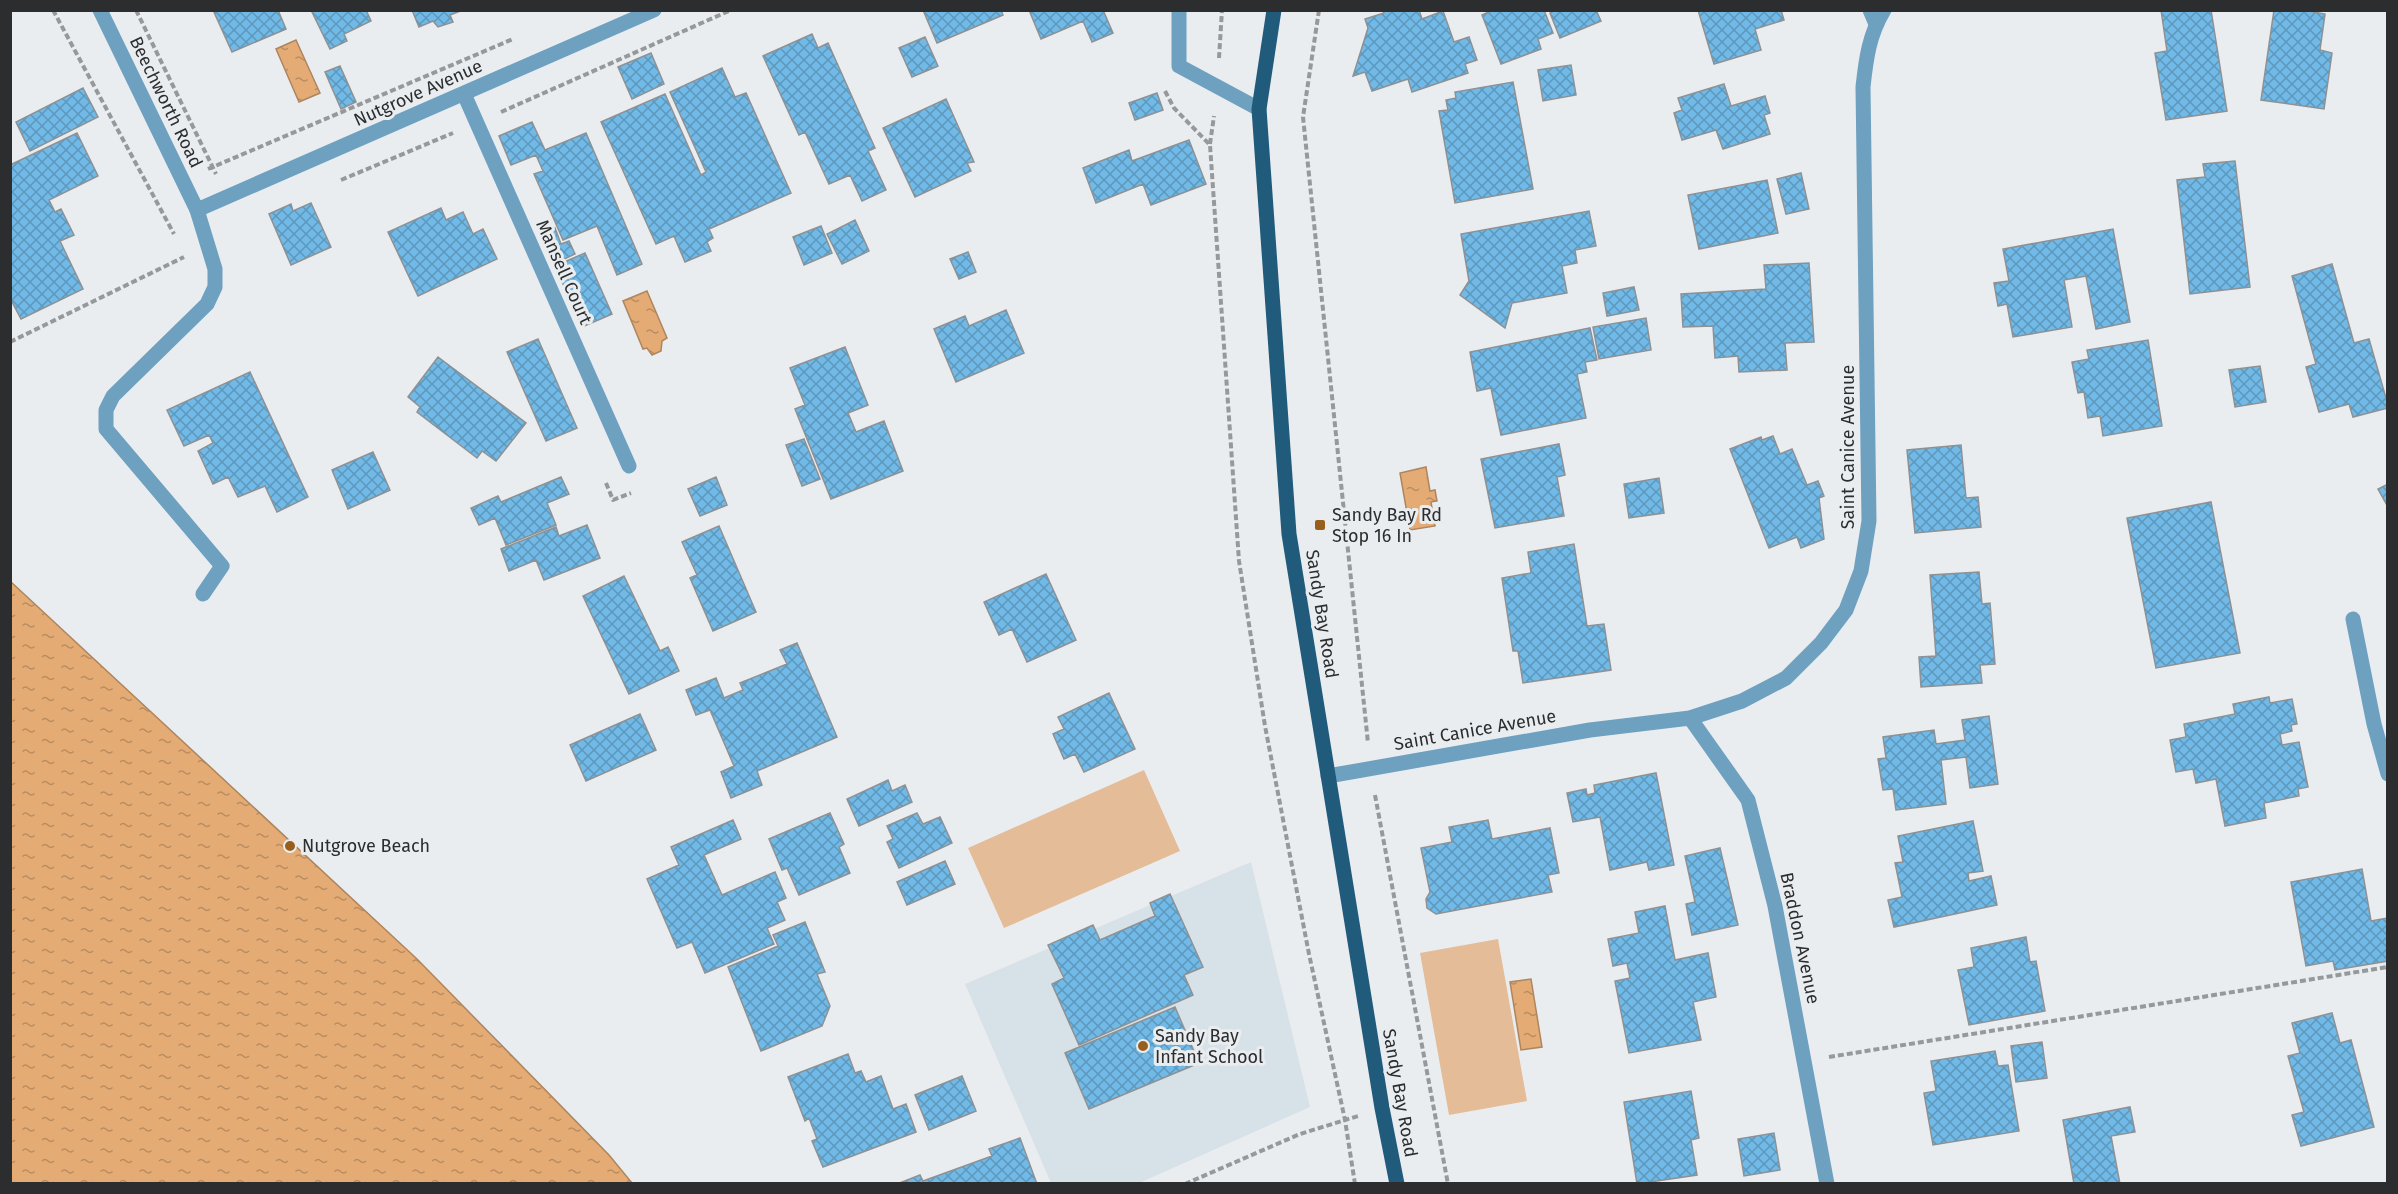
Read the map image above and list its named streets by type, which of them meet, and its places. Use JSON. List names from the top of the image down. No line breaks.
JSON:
{"streets":{"main road":["Sandy Bay Road"],"street":["Nutgrove Avenue","Beechworth Road","Mansell Court","Saint Canice Avenue","Braddon Avenue"]},"crossings":[["Nutgrove Avenue","Beechworth Road"],["Nutgrove Avenue","Mansell Court"],["Saint Canice Avenue","Sandy Bay Road"],["Saint Canice Avenue","Braddon Avenue"]],"places":{"transit":["Sandy Bay Rd Stop 16 In"],"other":["Nutgrove Beach","Sandy Bay Infant School"]}}
